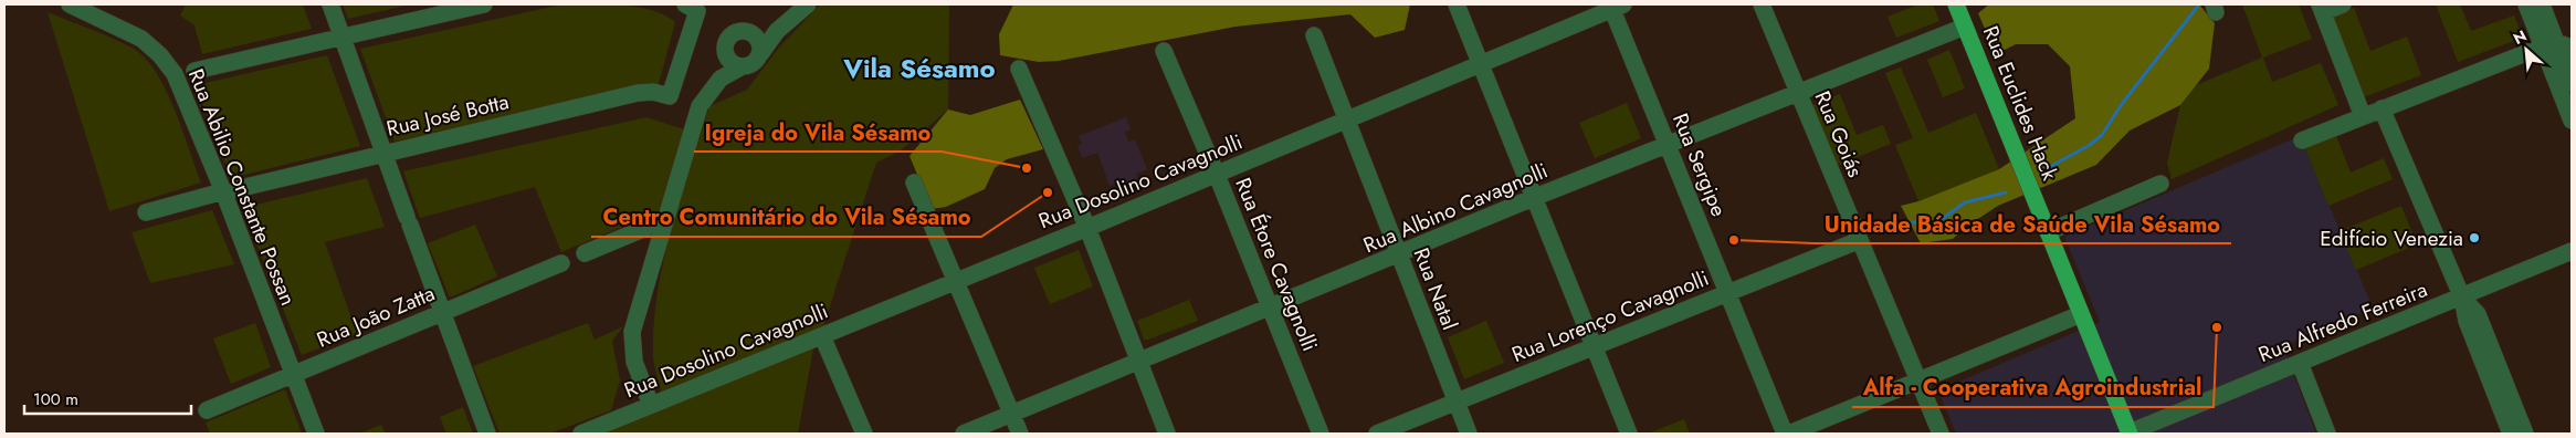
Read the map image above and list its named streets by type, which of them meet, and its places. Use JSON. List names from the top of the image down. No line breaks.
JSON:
{"streets":{"main road":["Rua Euclides Hack"],"street":["Rua José Botta","Rua Goiás","Rua Sergipe","Rua Dosolino Cavagnolli","Rua Abilio Constante Possan","Rua Albino Cavagnolli","Rua Étore Cavagnolli","Rua Natal","Rua João Zatta","Rua Lorenço Cavagnolli","Rua Alfredo Ferreira"]},"crossings":[["Rua Euclides Hack","Rua Albino Cavagnolli"],["Rua Euclides Hack","Rua Alfredo Ferreira"],["Rua José Botta","Rua Abilio Constante Possan"],["Rua Goiás","Rua Albino Cavagnolli"],["Rua Goiás","Rua Lorenço Cavagnolli"],["Rua Sergipe","Rua Dosolino Cavagnolli"],["Rua Sergipe","Rua Albino Cavagnolli"],["Rua Sergipe","Rua Lorenço Cavagnolli"],["Rua Dosolino Cavagnolli","Rua Étore Cavagnolli"],["Rua Dosolino Cavagnolli","Rua Natal"],["Rua Abilio Constante Possan","Rua João Zatta"],["Rua Albino Cavagnolli","Rua Étore Cavagnolli"],["Rua Albino Cavagnolli","Rua Natal"],["Rua Natal","Rua Lorenço Cavagnolli"]],"districts":["Vila Sésamo"],"places":["Igreja do Vila Sésamo","Centro Comunitário do Vila Sésamo","Edifício Venezia","Unidade Básica de Saúde Vila Sésamo","Alfa - Cooperativa Agroindustrial"],"scale_bar":"100 m","north":"top left"}
